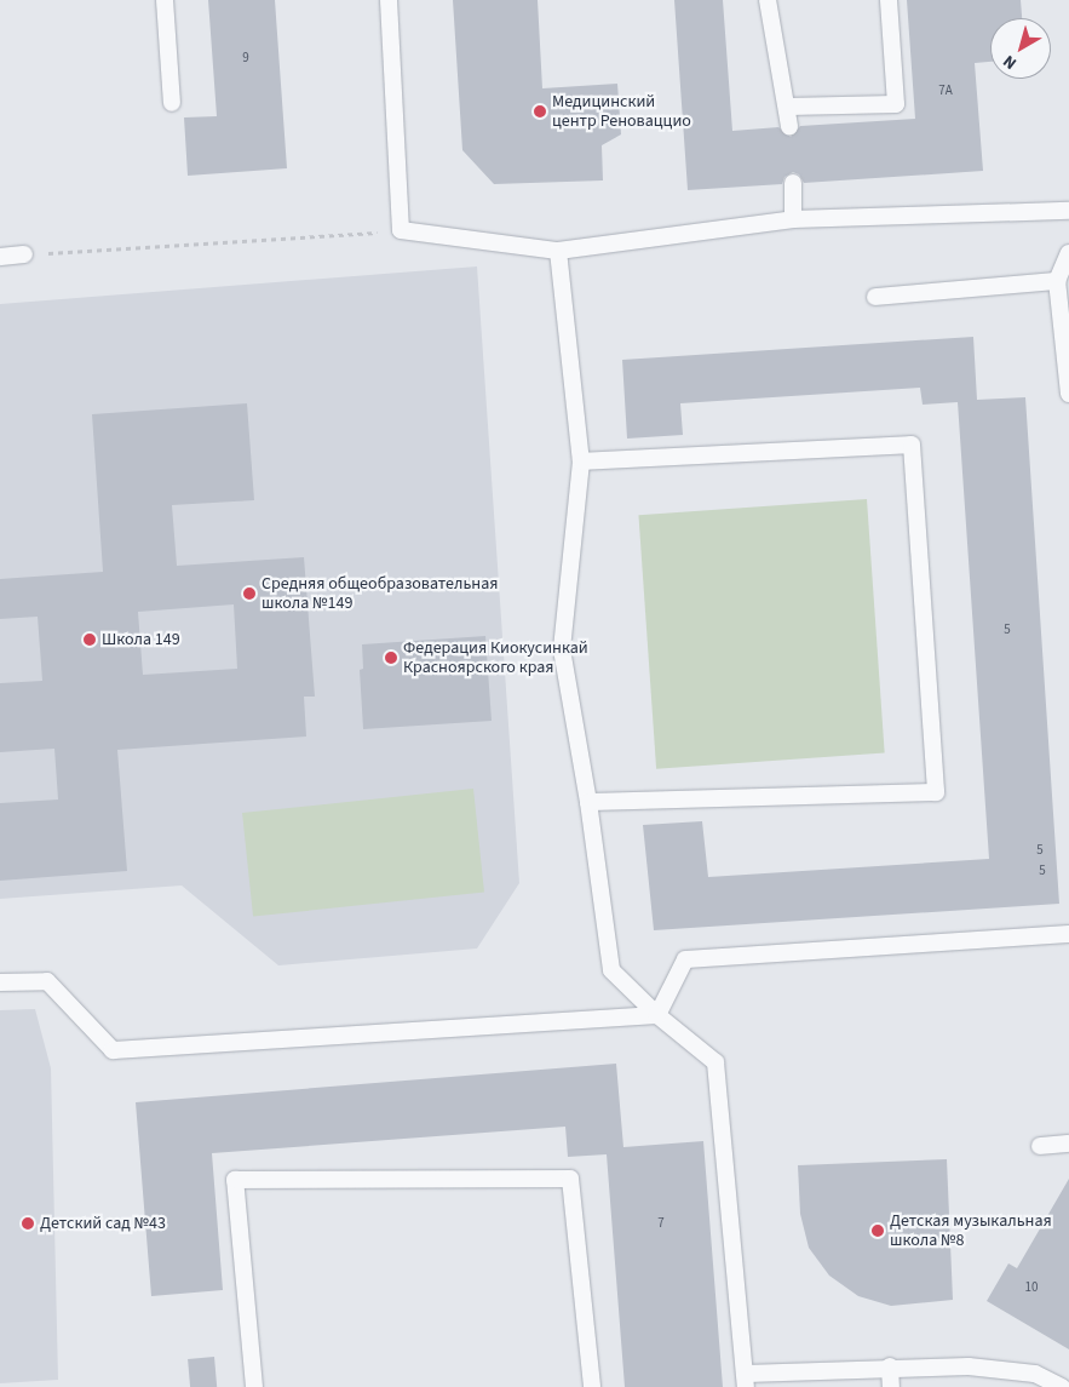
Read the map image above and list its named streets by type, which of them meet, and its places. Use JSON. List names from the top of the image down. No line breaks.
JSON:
{"places":["Медицинский центр Реноваццио","Средняя общеобразовательная школа №149","Школа 149","Федерация Киокусинкай Красноярского края","Детский сад №43","Детская музыкальная школа №8"],"house_numbers":["9","7А","5","5","5","7","10"],"north":"bottom left"}
